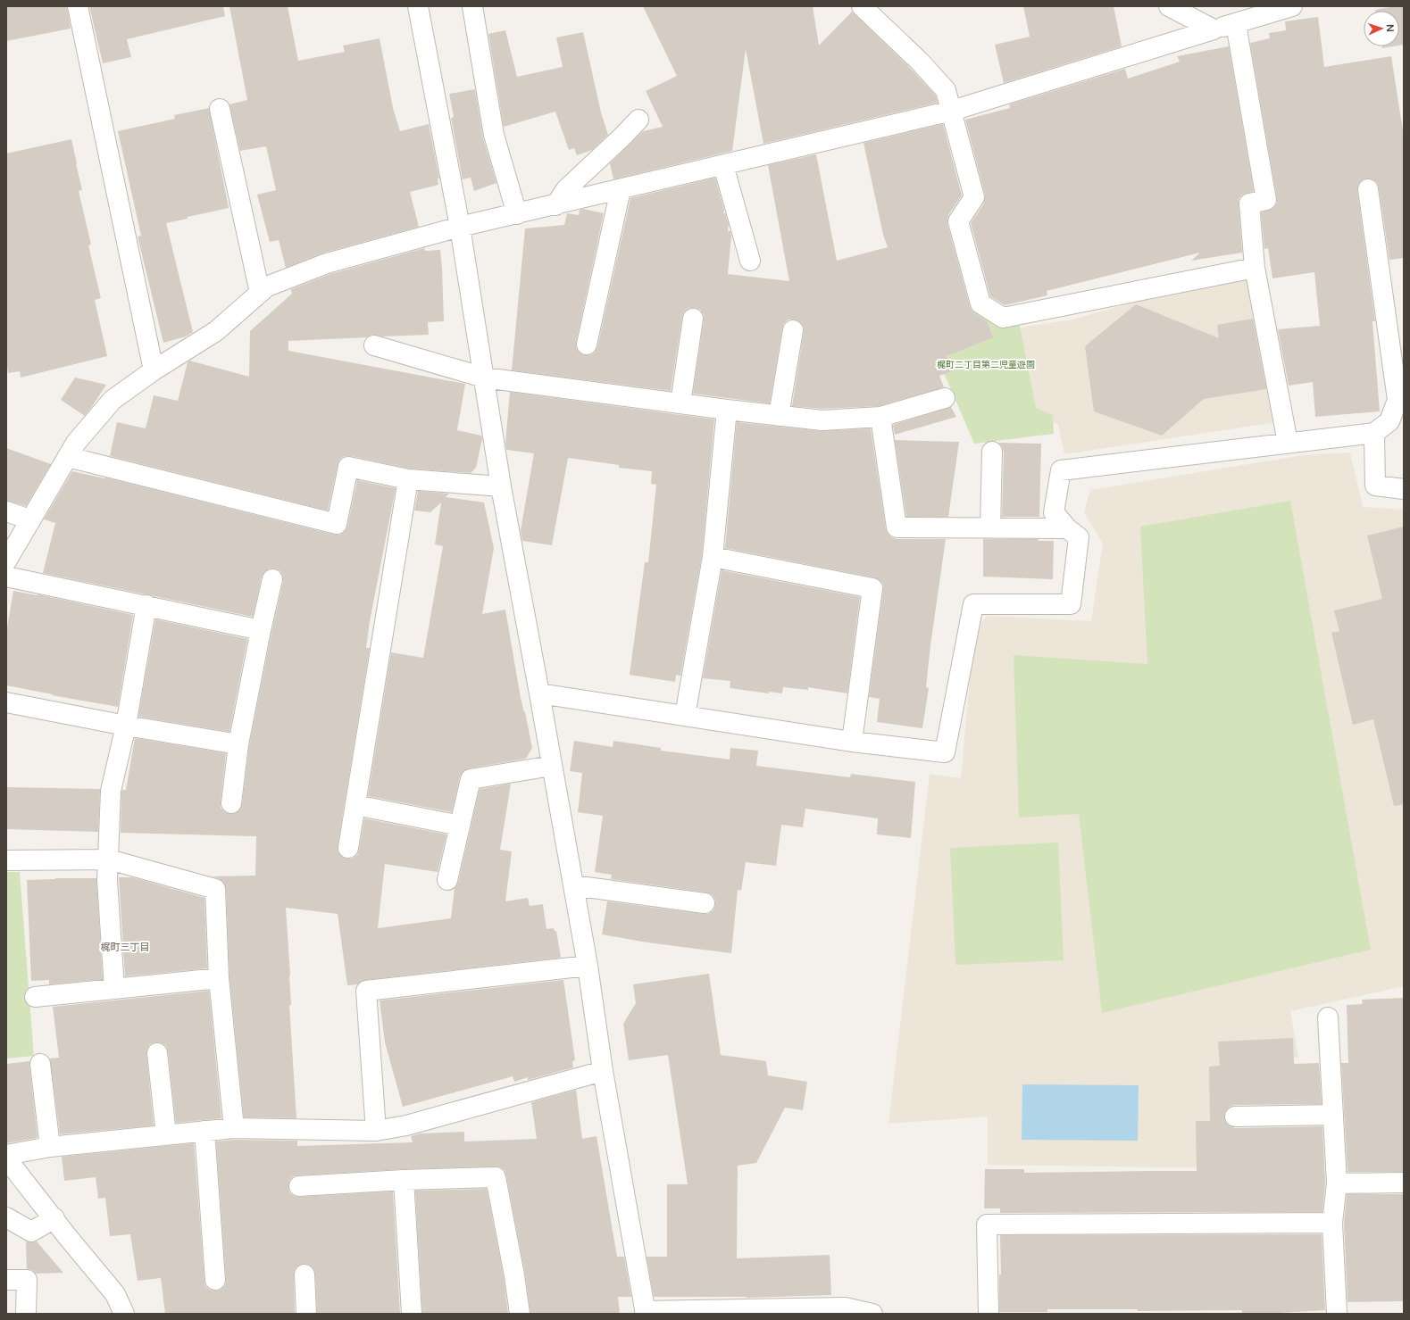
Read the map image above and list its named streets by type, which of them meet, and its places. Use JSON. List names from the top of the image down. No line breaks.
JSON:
{"districts":["梶町三丁目"],"parks":["梶町二丁目第二児童遊園"],"north":"right"}
